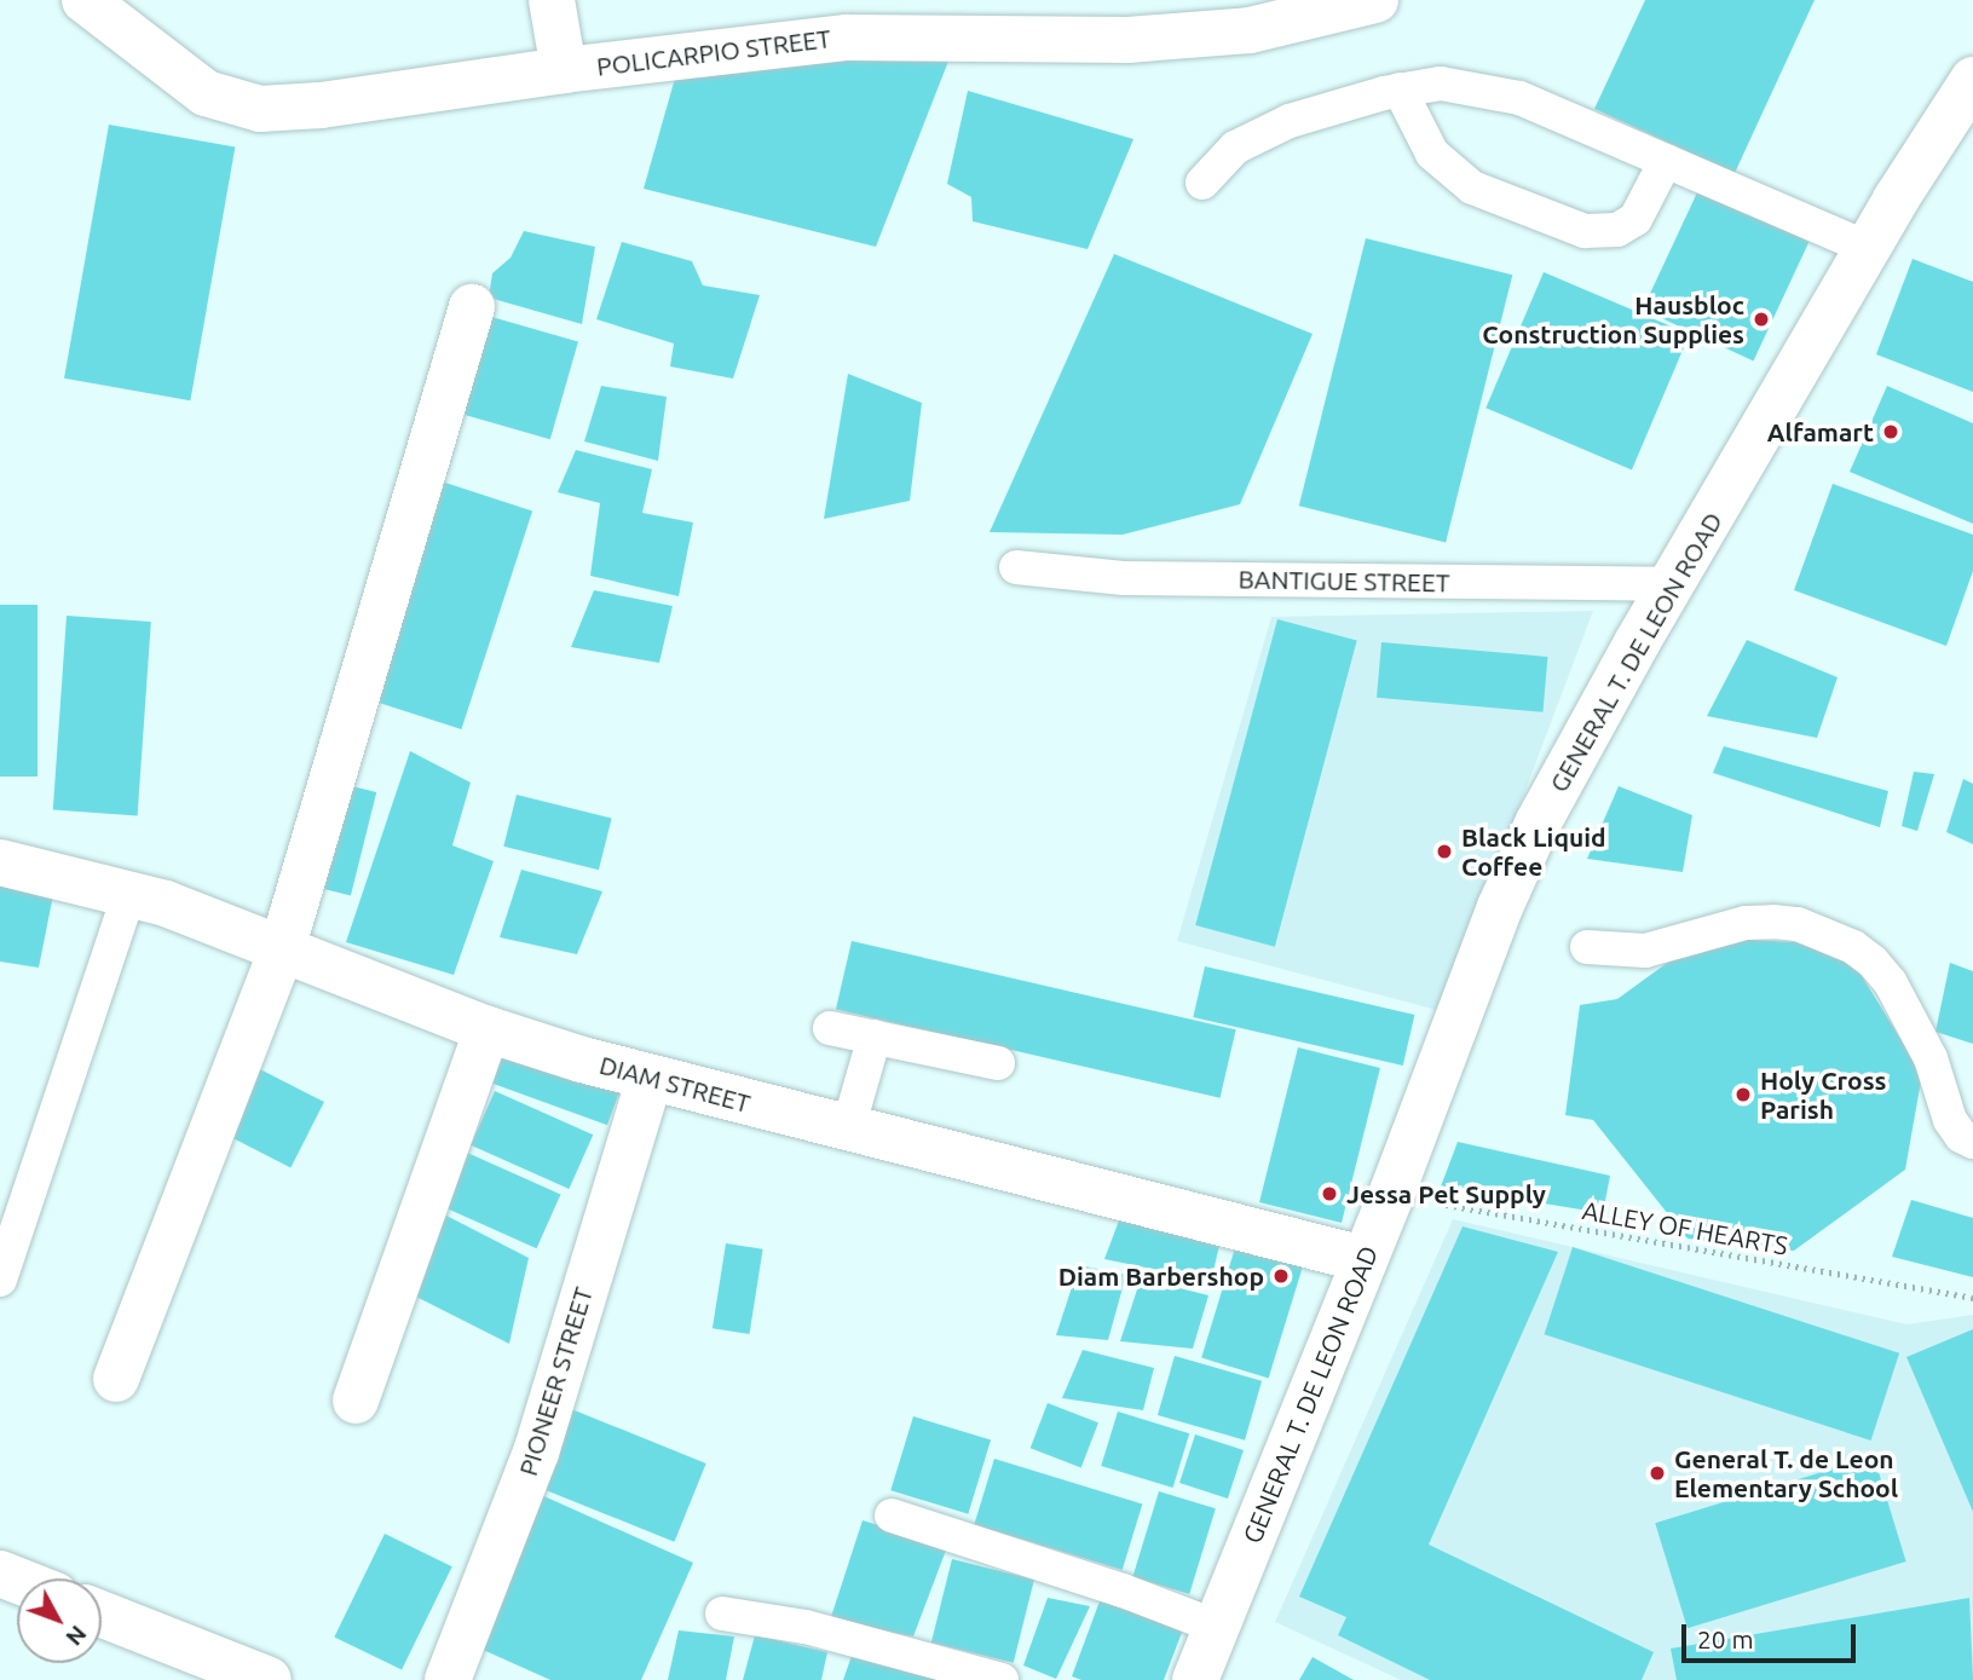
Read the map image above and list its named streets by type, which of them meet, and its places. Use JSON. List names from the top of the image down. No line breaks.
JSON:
{"streets":{"street":["POLICARPIO STREET","GENERAL T. DE LEON ROAD","DIAM STREET","PIONEER STREET"],"lane":["BANTIGUE STREET"],"path":["ALLEY OF HEARTS"]},"crossings":[["BANTIGUE STREET","GENERAL T. DE LEON ROAD"],["GENERAL T. DE LEON ROAD","DIAM STREET"],["GENERAL T. DE LEON ROAD","ALLEY OF HEARTS"],["DIAM STREET","PIONEER STREET"]],"places":["Hausbloc Construction Supplies","Alfamart","Black Liquid Coffee","Holy Cross Parish","Jessa Pet Supply","Diam Barbershop","General T. de Leon Elementary School"],"scale_bar":"20 m","north":"bottom right"}
